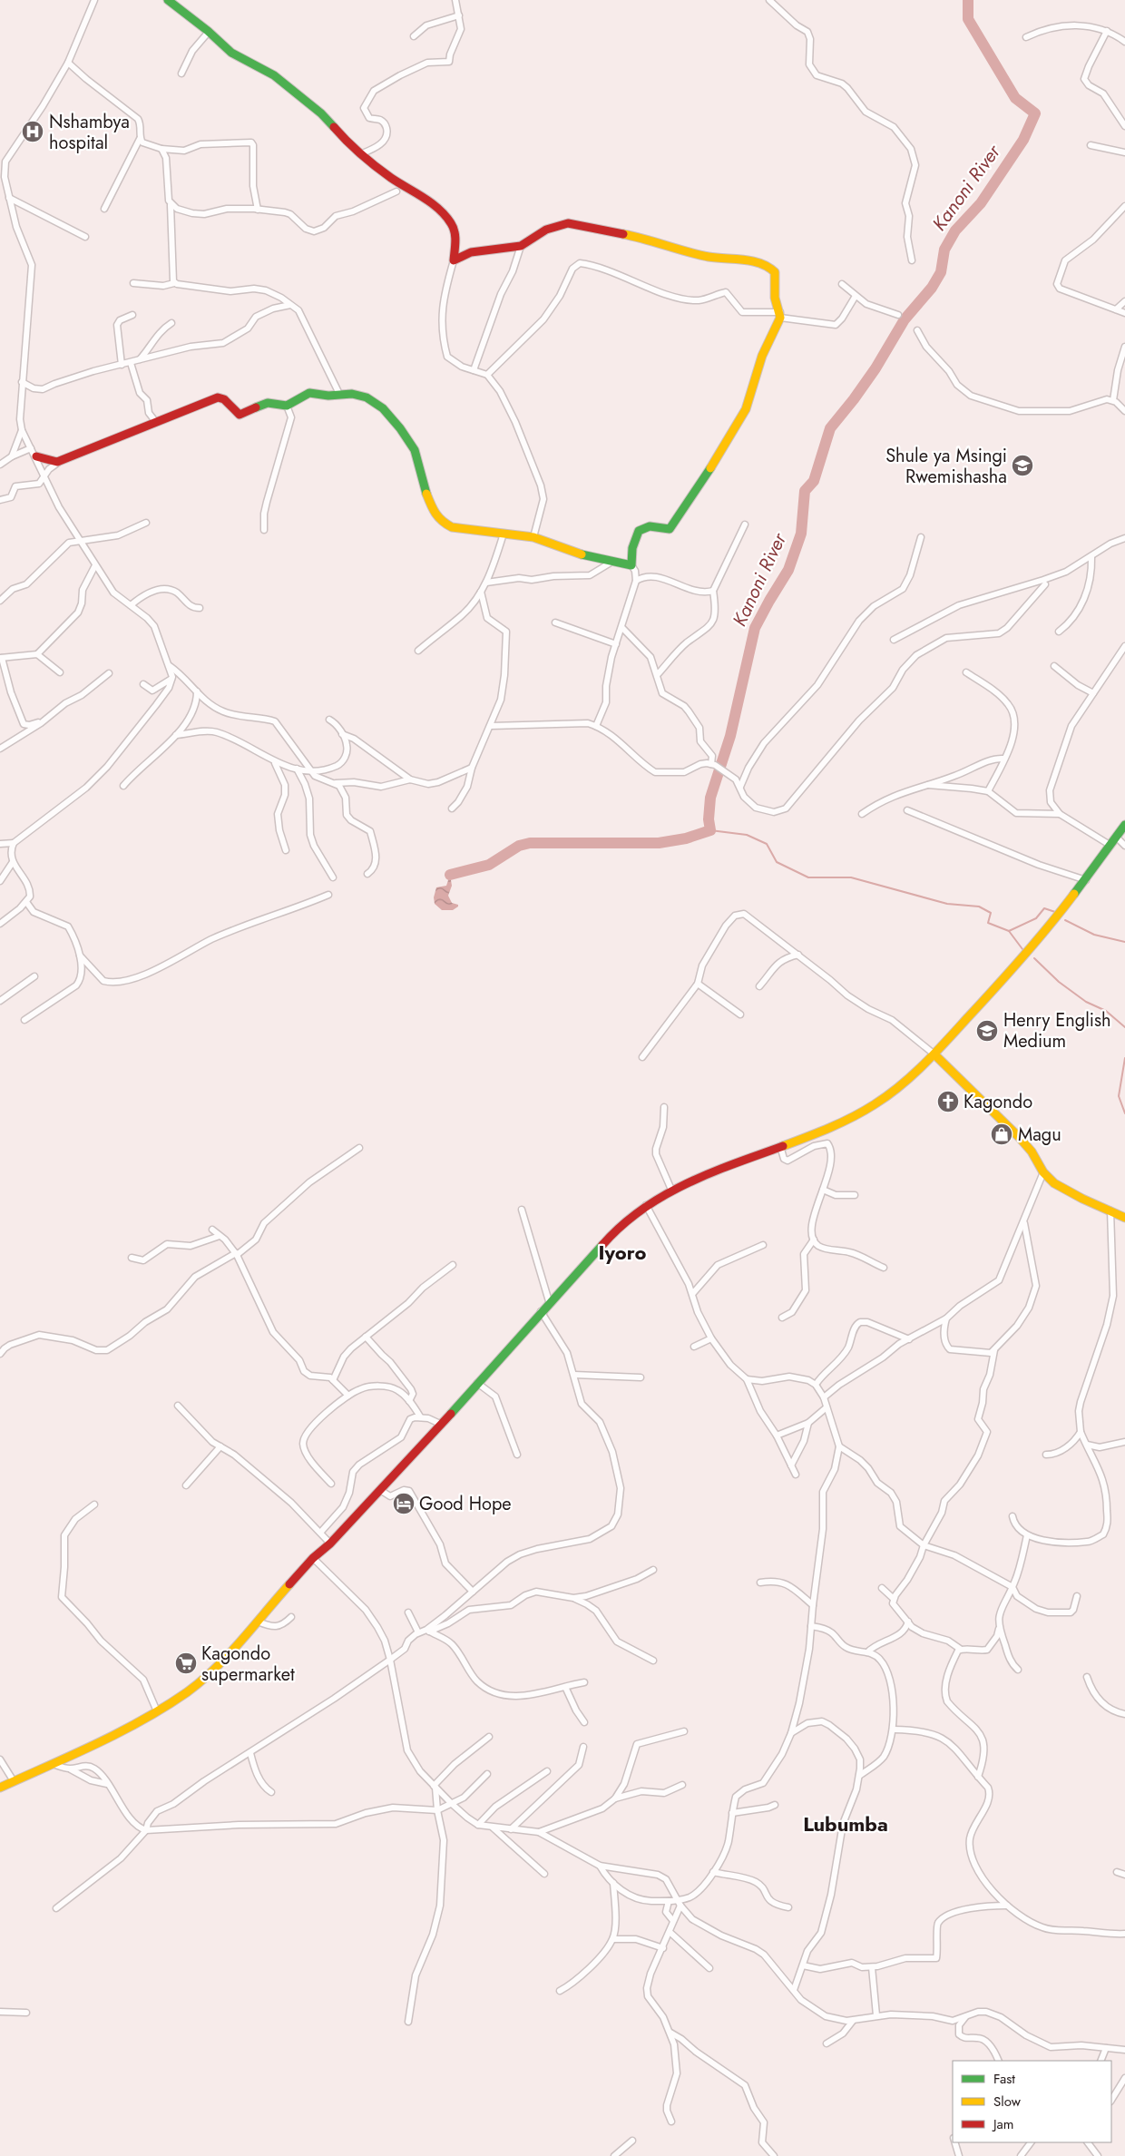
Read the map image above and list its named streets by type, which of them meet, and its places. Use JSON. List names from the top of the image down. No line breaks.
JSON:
{"districts":["Iyoro","Lubumba"],"water":["Kanoni River"],"places":{"hospital":["Nshambya hospital"],"school or university":["Shule ya Msingi Rwemishasha","Henry English Medium"],"church":["Kagondo"],"shop":["Magu"],"hotel":["Good Hope"],"supermarket":["Kagondo supermarket"]},"legend":["Fast","Slow","Jam"]}
